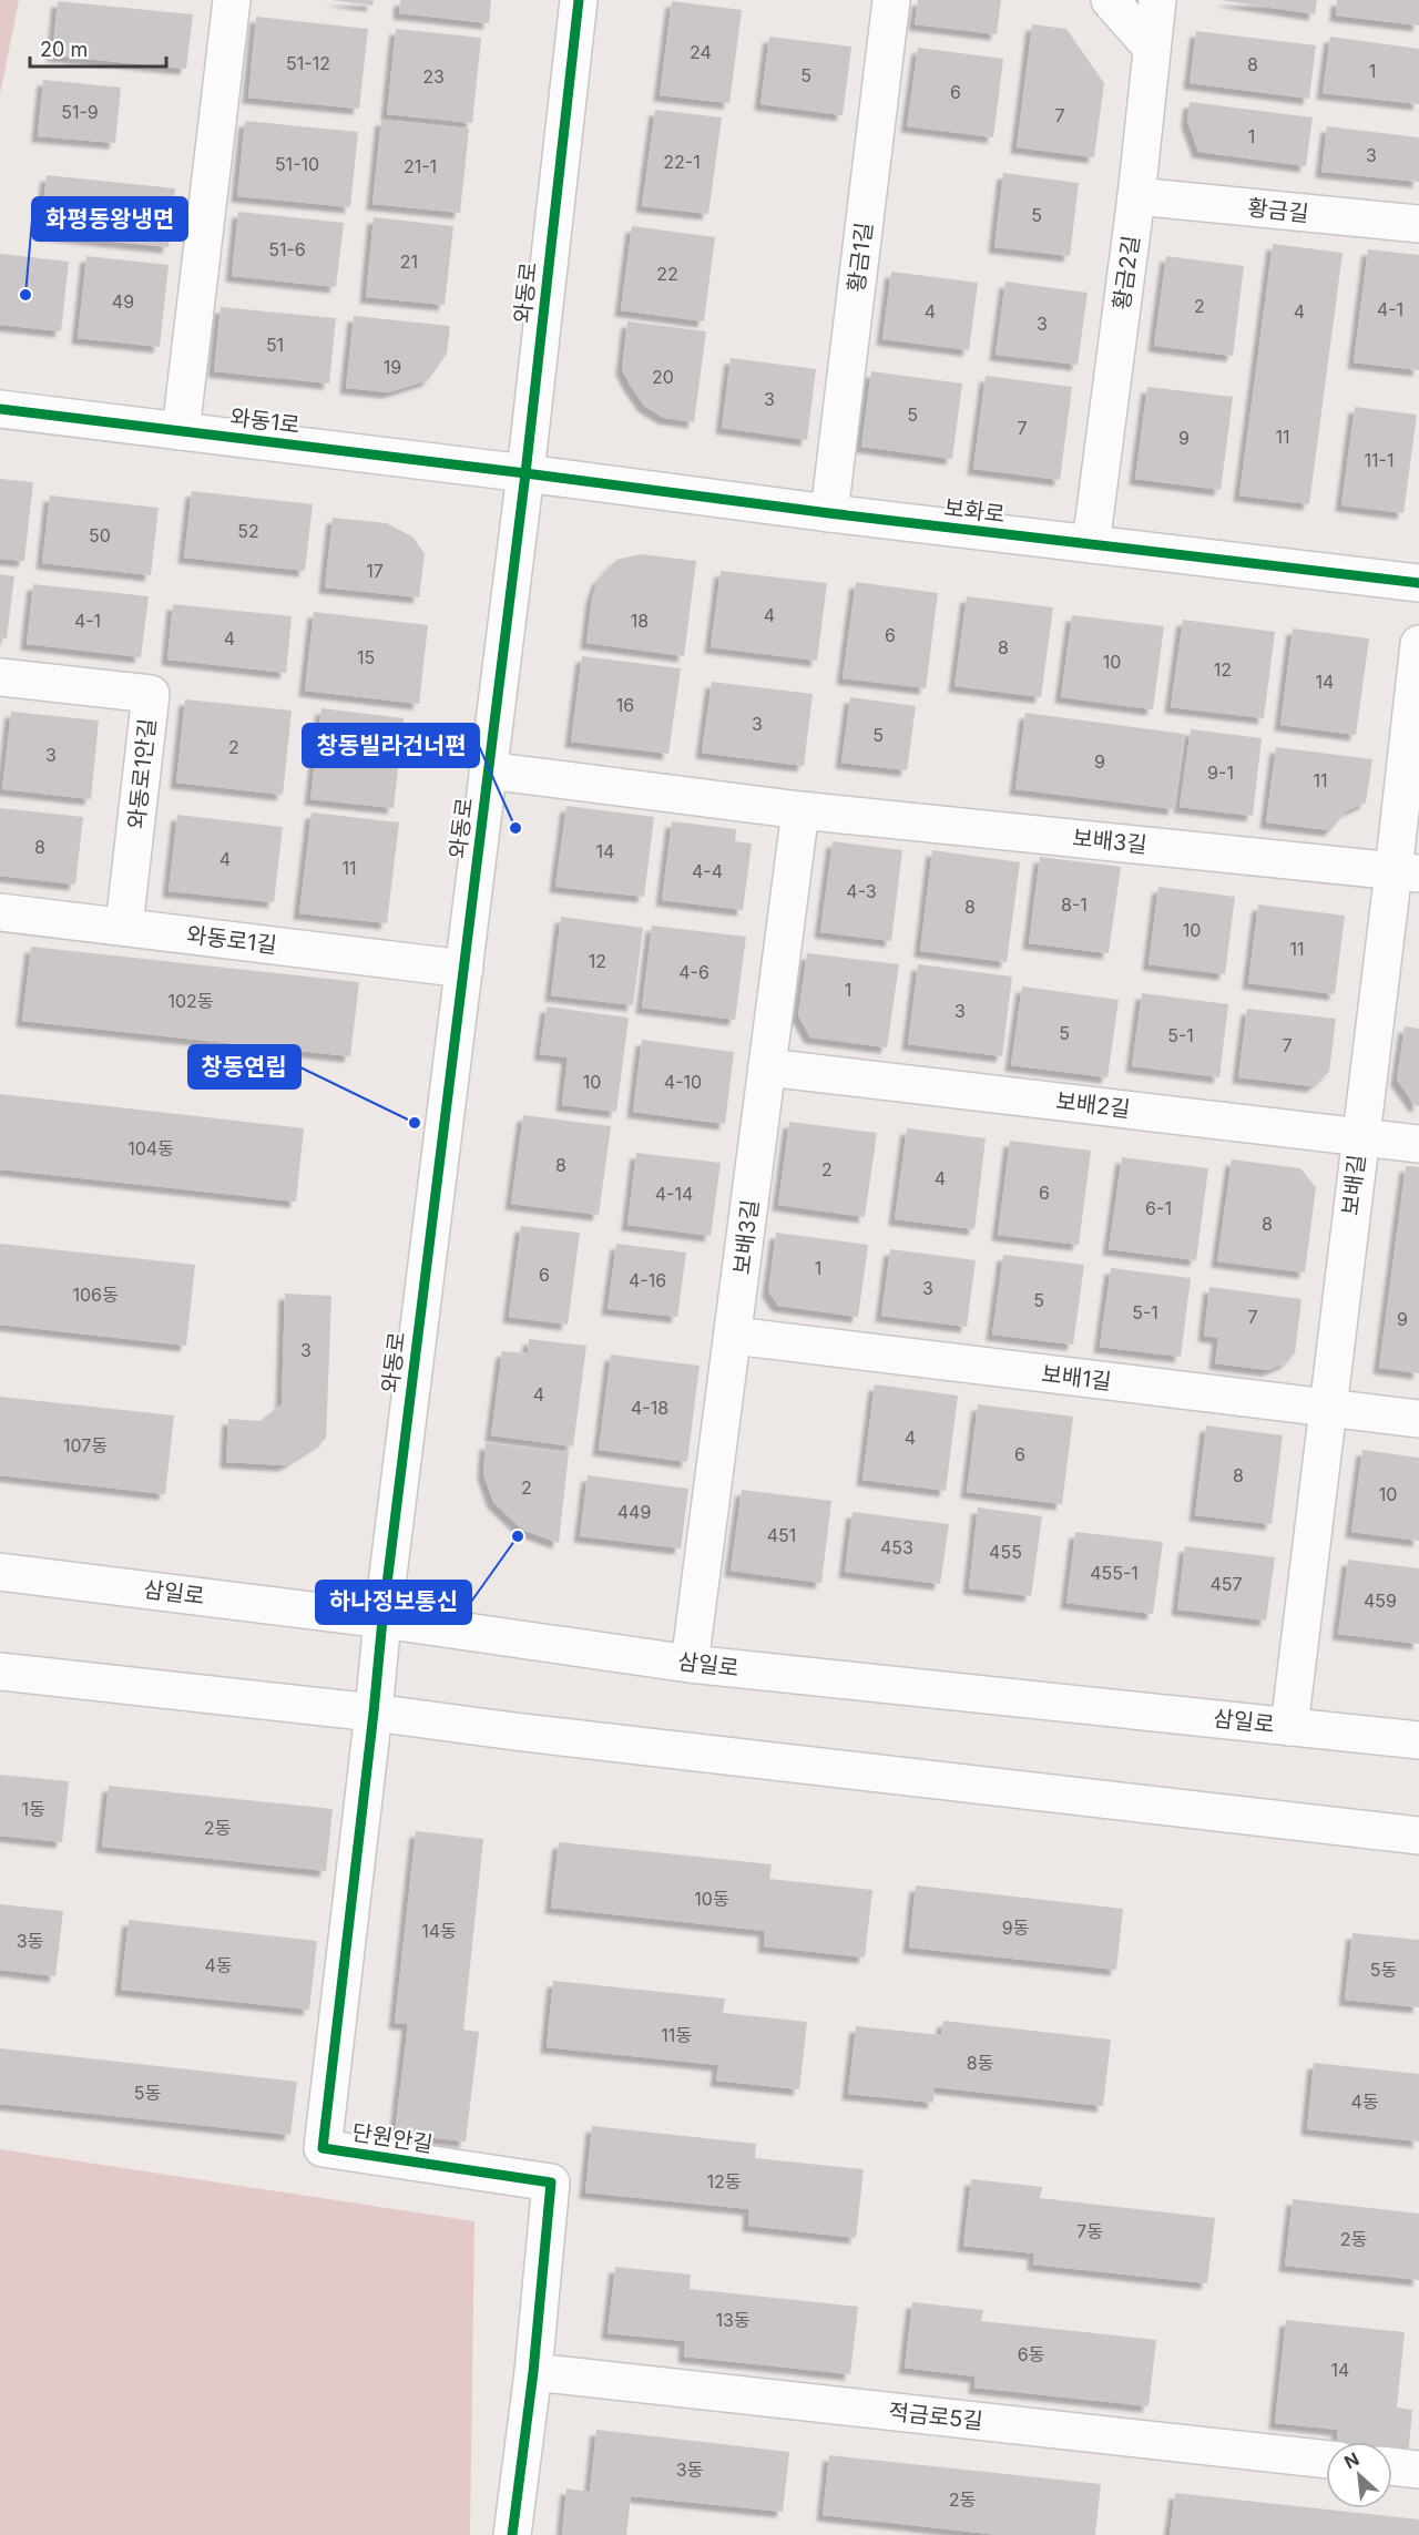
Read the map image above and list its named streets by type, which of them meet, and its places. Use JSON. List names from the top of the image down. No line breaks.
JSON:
{"streets":{"street":["황금길","황금1길","황금2길","와동로","와동1로","보화로","와동로1안길","보배3길","와동로1길","보배2길","보배길","보배1길","삼일로","단원안길","적금로5길"]},"crossings":[["황금길","황금2길"],["황금1길","보화로"],["황금2길","보화로"],["와동로","와동1로"],["와동로","보화로"],["와동로","보배3길"],["와동로","와동로1길"],["와동로","삼일로"],["와동로","단원안길"],["와동1로","보화로"],["와동로1안길","와동로1길"],["보배3길","보배2길"],["보배3길","보배길"],["보배3길","보배1길"],["보배3길","삼일로"],["보배2길","보배길"],["보배길","보배1길"],["보배길","삼일로"],["삼일로","단원안길"],["단원안길","적금로5길"]],"places":["화평동왕냉면","창동빌라건너편","창동연립","하나정보통신"],"house_numbers":["24","51-12","8","1","5","23","6","51-9","7","1","3","22-1","51-10","21-1","5","51-6","21","22","49","2","4-1","4","4","3","51","19","20","3","5","7","11","9","11-1","52","50","17","4","4-1","18","6","4","8","15","10","12","14","16","3","5","2","3","9","9-1","11","8","14","4","11","4-4","4-3","8-1","8","10","11","12","4-6","1","102동","3","5","5-1","7","10","4-10","104동","8","2","4","6","4-14","6-1","8","1","6","4-16","3","106동","5","5-1","7","9","3","4","4-18","4","107동","6","8","2","10","449","451","453","455","455-1","457","459","1동","2동","10동","9동","14동","3동","4동","5동","11동","8동","5동","4동","12동","7동","2동","13동","6동","14","3동","2동"],"scale_bar":"20 m","north":"top left"}
